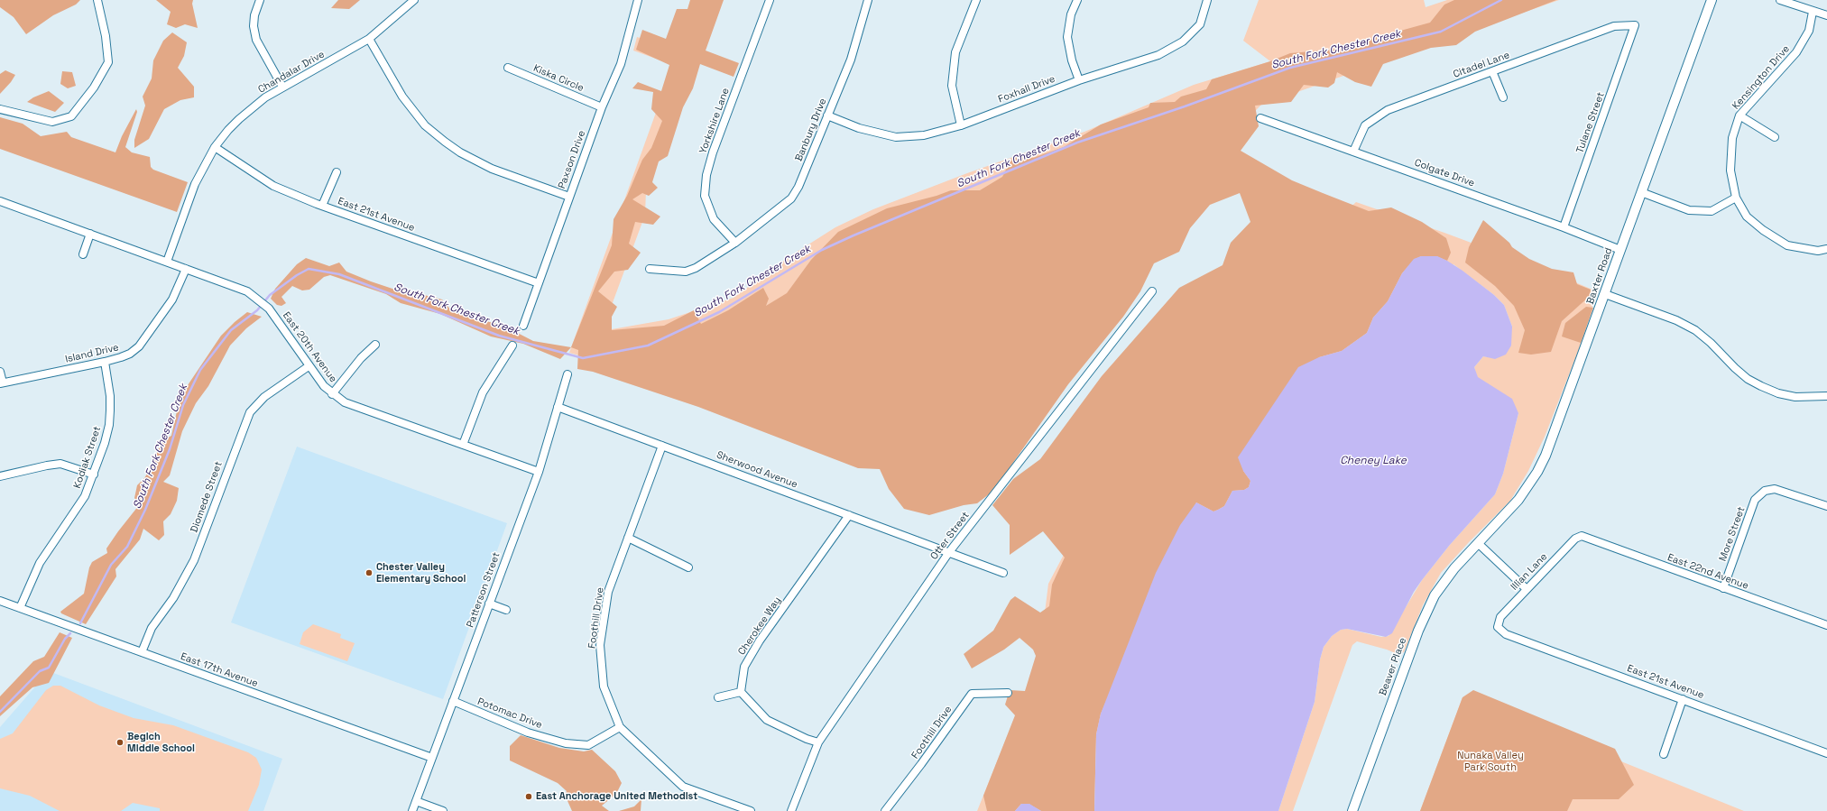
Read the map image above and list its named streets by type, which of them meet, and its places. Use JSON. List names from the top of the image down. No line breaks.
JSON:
{"streets":{"street":["Citadel Lane","Chandalar Drive","Kensington Drive","Kiska Circle","Foxhall Drive","Yorkshire Lane","Tulane Street","Banbury Drive","Paxson Drive","Colgate Drive","East 21st Avenue","Baxter Road","East 20th Avenue","Island Drive","Kodiak Street","Sherwood Avenue","Diomede Street","More Street","Otter Street","Illian Lane","East 22nd Avenue","Patterson Street","Foothill Drive","Cherokee Way","Beaver Place","East 17th Avenue","Potomac Drive"]},"crossings":[["Citadel Lane","Tulane Street"],["Citadel Lane","Colgate Drive"],["Chandalar Drive","East 21st Avenue"],["Chandalar Drive","East 20th Avenue"],["Kiska Circle","Paxson Drive"],["Foxhall Drive","Banbury Drive"],["Yorkshire Lane","Banbury Drive"],["Tulane Street","Colgate Drive"],["Paxson Drive","East 21st Avenue"],["Colgate Drive","Baxter Road"],["East 21st Avenue","Illian Lane"],["Baxter Road","Beaver Place"],["East 20th Avenue","Island Drive"],["East 20th Avenue","Diomede Street"],["East 20th Avenue","Patterson Street"],["Island Drive","Kodiak Street"],["Kodiak Street","East 17th Avenue"],["Sherwood Avenue","Otter Street"],["Sherwood Avenue","Patterson Street"],["Sherwood Avenue","Foothill Drive"],["Sherwood Avenue","Cherokee Way"],["Diomede Street","East 17th Avenue"],["More Street","East 22nd Avenue"],["Illian Lane","East 22nd Avenue"],["Patterson Street","East 17th Avenue"],["Patterson Street","Potomac Drive"],["Foothill Drive","Potomac Drive"]],"water":["South Fork Chester Creek","Cheney Lake"],"parks":["Nunaka Valley Park South"],"places":["Chester Valley Elementary School","Begich Middle School","East Anchorage United Methodist"]}
